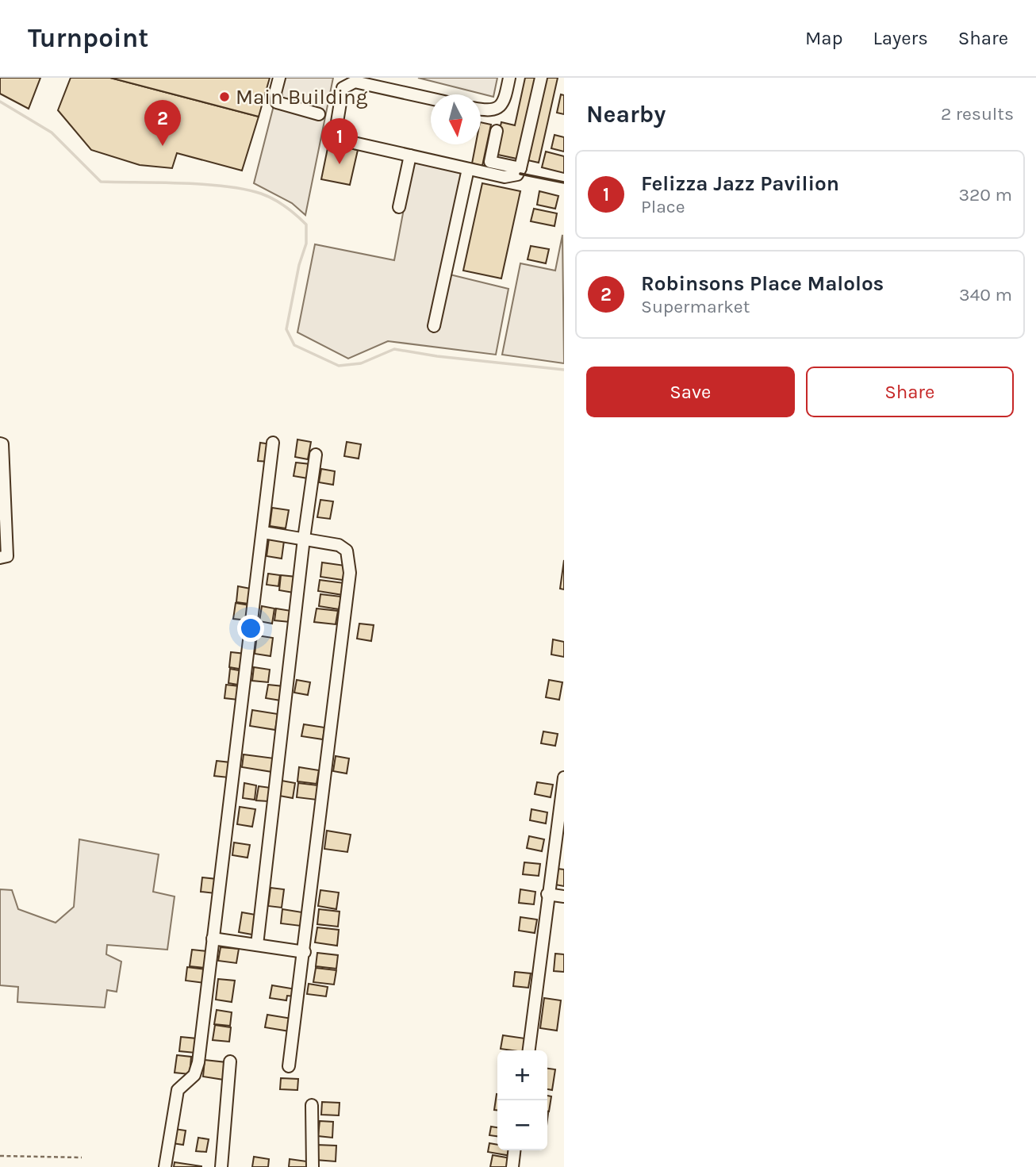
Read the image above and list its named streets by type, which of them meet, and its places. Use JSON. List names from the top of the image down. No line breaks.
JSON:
{"places":["Main Building"],"north":"bottom","page":{"header":"Turnpoint","nav":["Map","Layers","Share"],"heading":["Nearby","2 results"],"pins":["2","1"],"list":[{"mark":"1","name":"Felizza Jazz Pavilion","note":"Place","value":"320 m"},{"mark":"2","name":"Robinsons Place Malolos","note":"Supermarket","value":"340 m"}],"buttons":["Save","Share"],"map_buttons":["+","−"]}}
